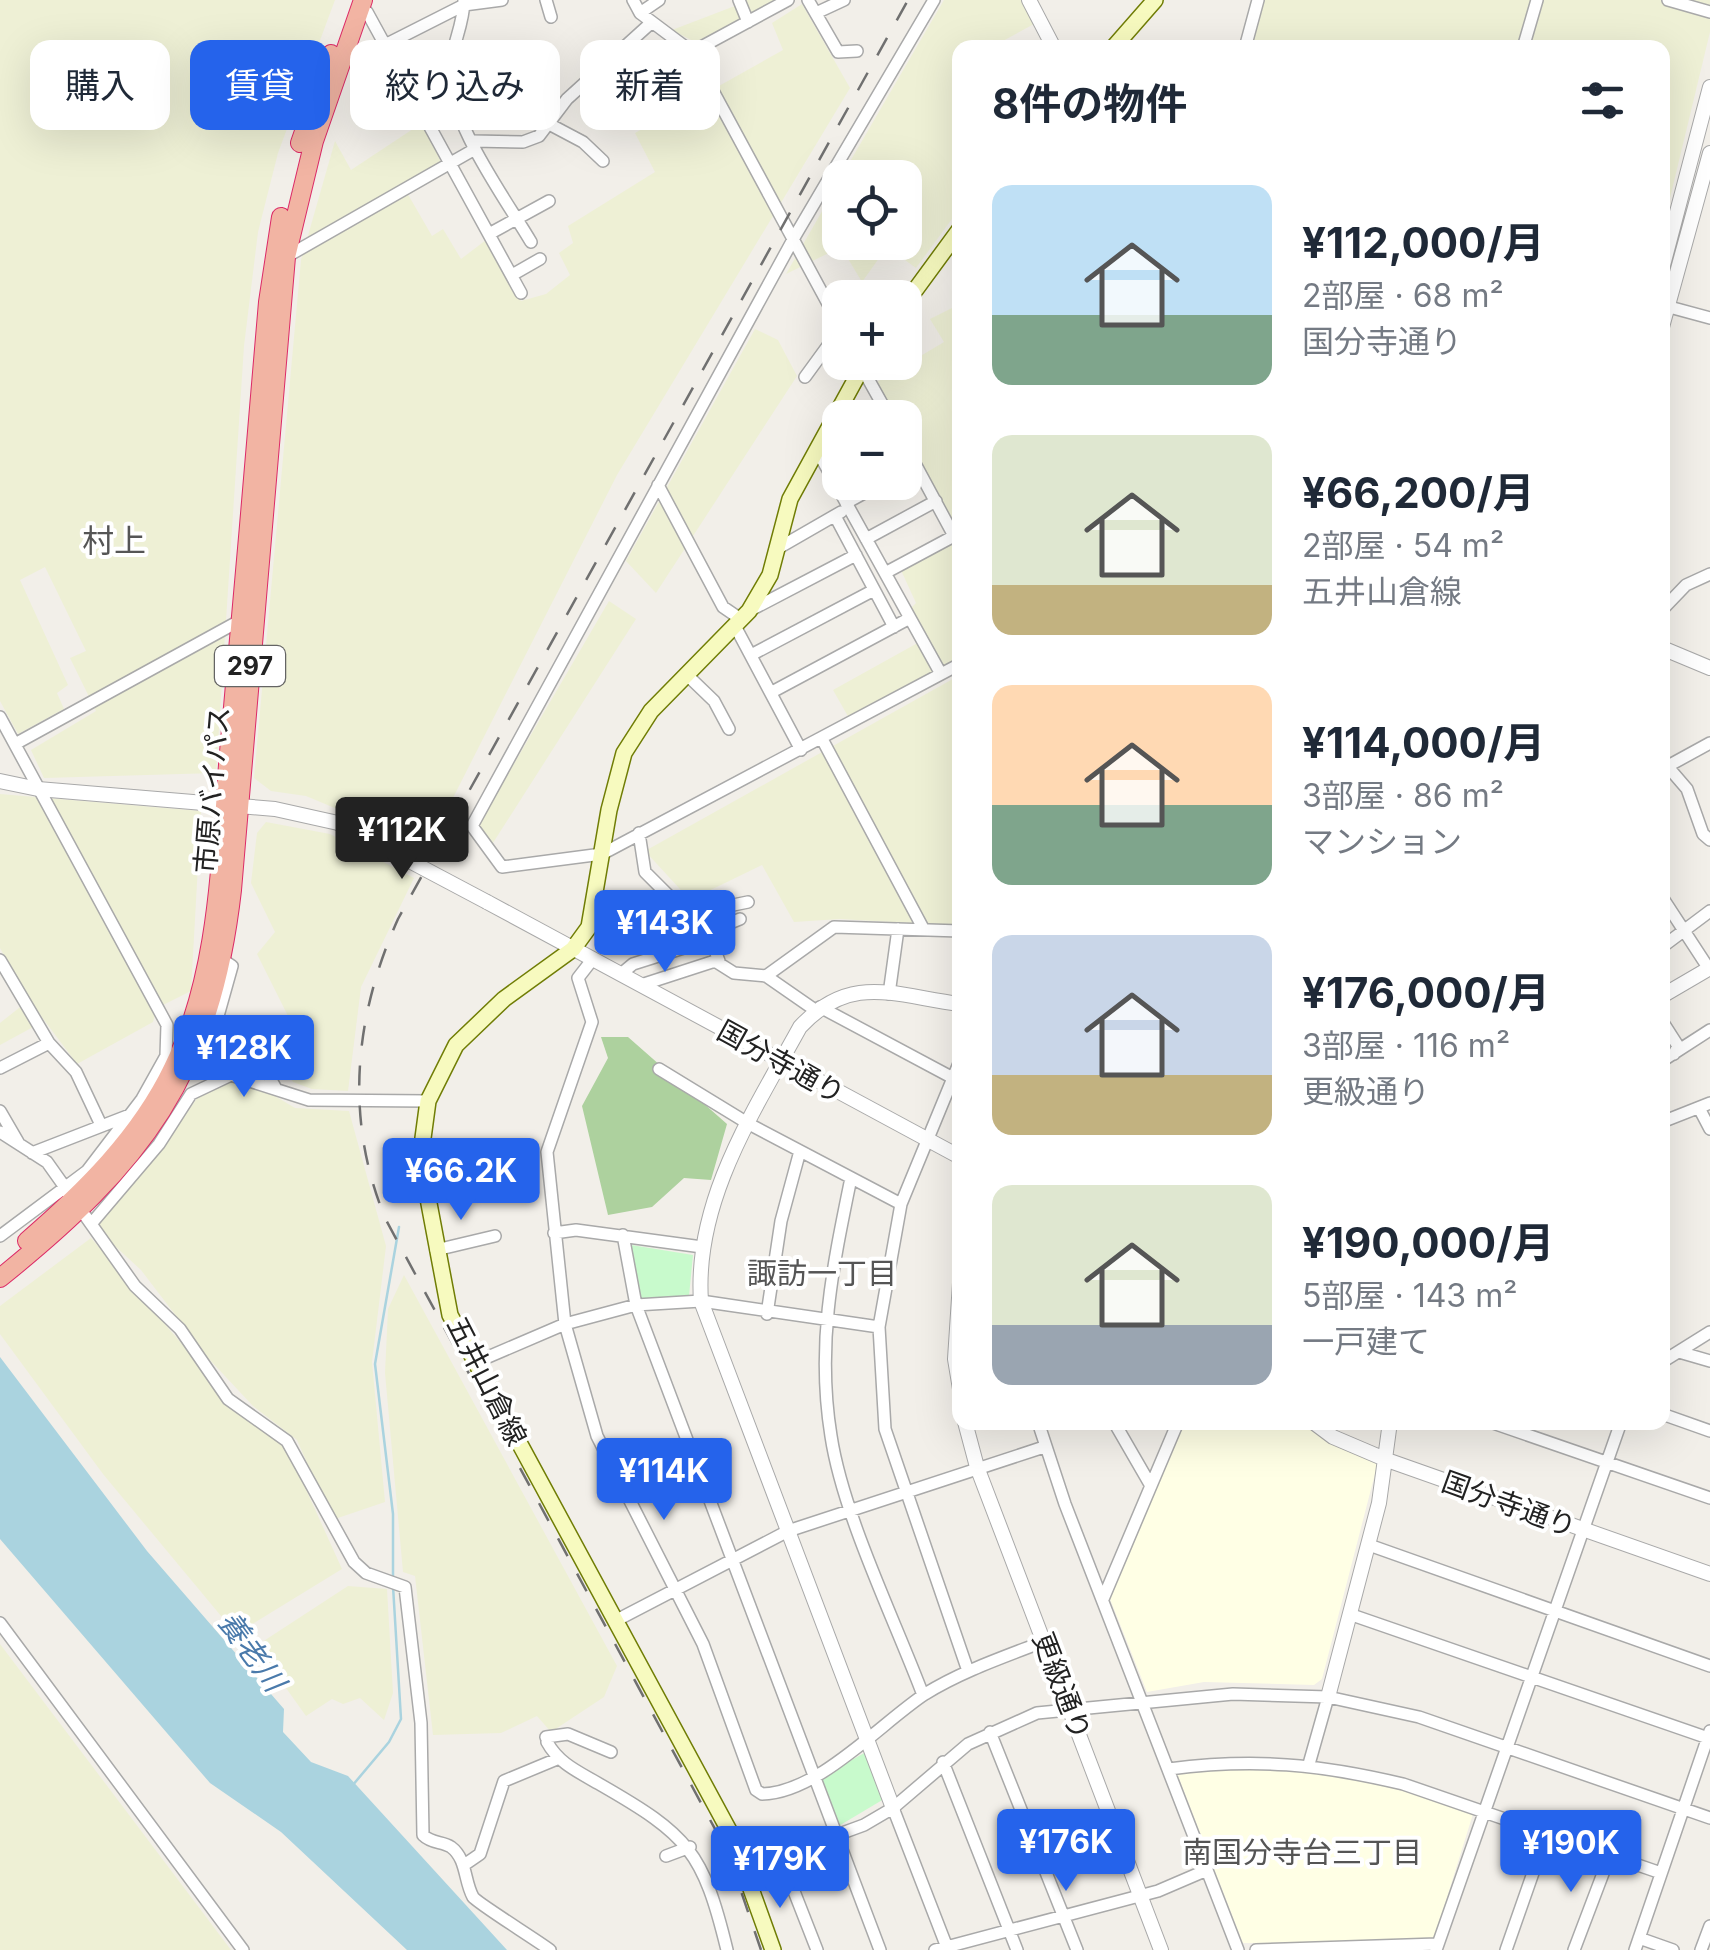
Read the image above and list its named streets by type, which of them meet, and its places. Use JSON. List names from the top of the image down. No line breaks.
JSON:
{"streets":{"highway":["297","市原バイパス"],"main road":["五井山倉線"],"street":["国分寺通り","更級通り"]},"crossings":[["市原バイパス","国分寺通り"],["国分寺通り","五井山倉線"]],"districts":["村上","諏訪一丁目","南国分寺台三丁目"],"water":["養老川"],"page":{"chip":["購入","賃貸","絞り込み","新着"],"heading":"8件の物件","map_buttons":["+","−"],"list":[{"name":"¥112,000/月","note":"2部屋 · 68 m² · 国分寺通り"},{"name":"¥66,200/月","note":"2部屋 · 54 m² · 五井山倉線"},{"name":"¥114,000/月","note":"3部屋 · 86 m² · マンション"},{"name":"¥176,000/月","note":"3部屋 · 116 m² · 更級通り"},{"name":"¥190,000/月","note":"5部屋 · 143 m² · 一戸建て"}],"price":["¥112K","¥143K","¥128K","¥66.2K","¥114K","¥176K","¥190K","¥179K"]}}
